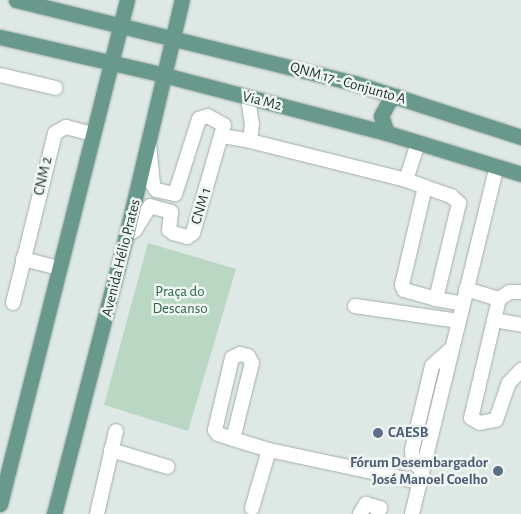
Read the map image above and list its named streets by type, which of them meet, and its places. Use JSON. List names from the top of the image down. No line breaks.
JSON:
{"streets":{"main road":["QNM 17 - Conjunto A","Via M2","Avenida Hélio Prates"],"street":["CNM 2","CNM 1"]},"crossings":[["QNM 17 - Conjunto A","Avenida Hélio Prates"],["Via M2","Avenida Hélio Prates"],["CNM 1","Avenida Hélio Prates"]],"parks":["Praça do Descanso"],"places":["CAESB","Fórum Desembargador José Manoel Coelho"]}
